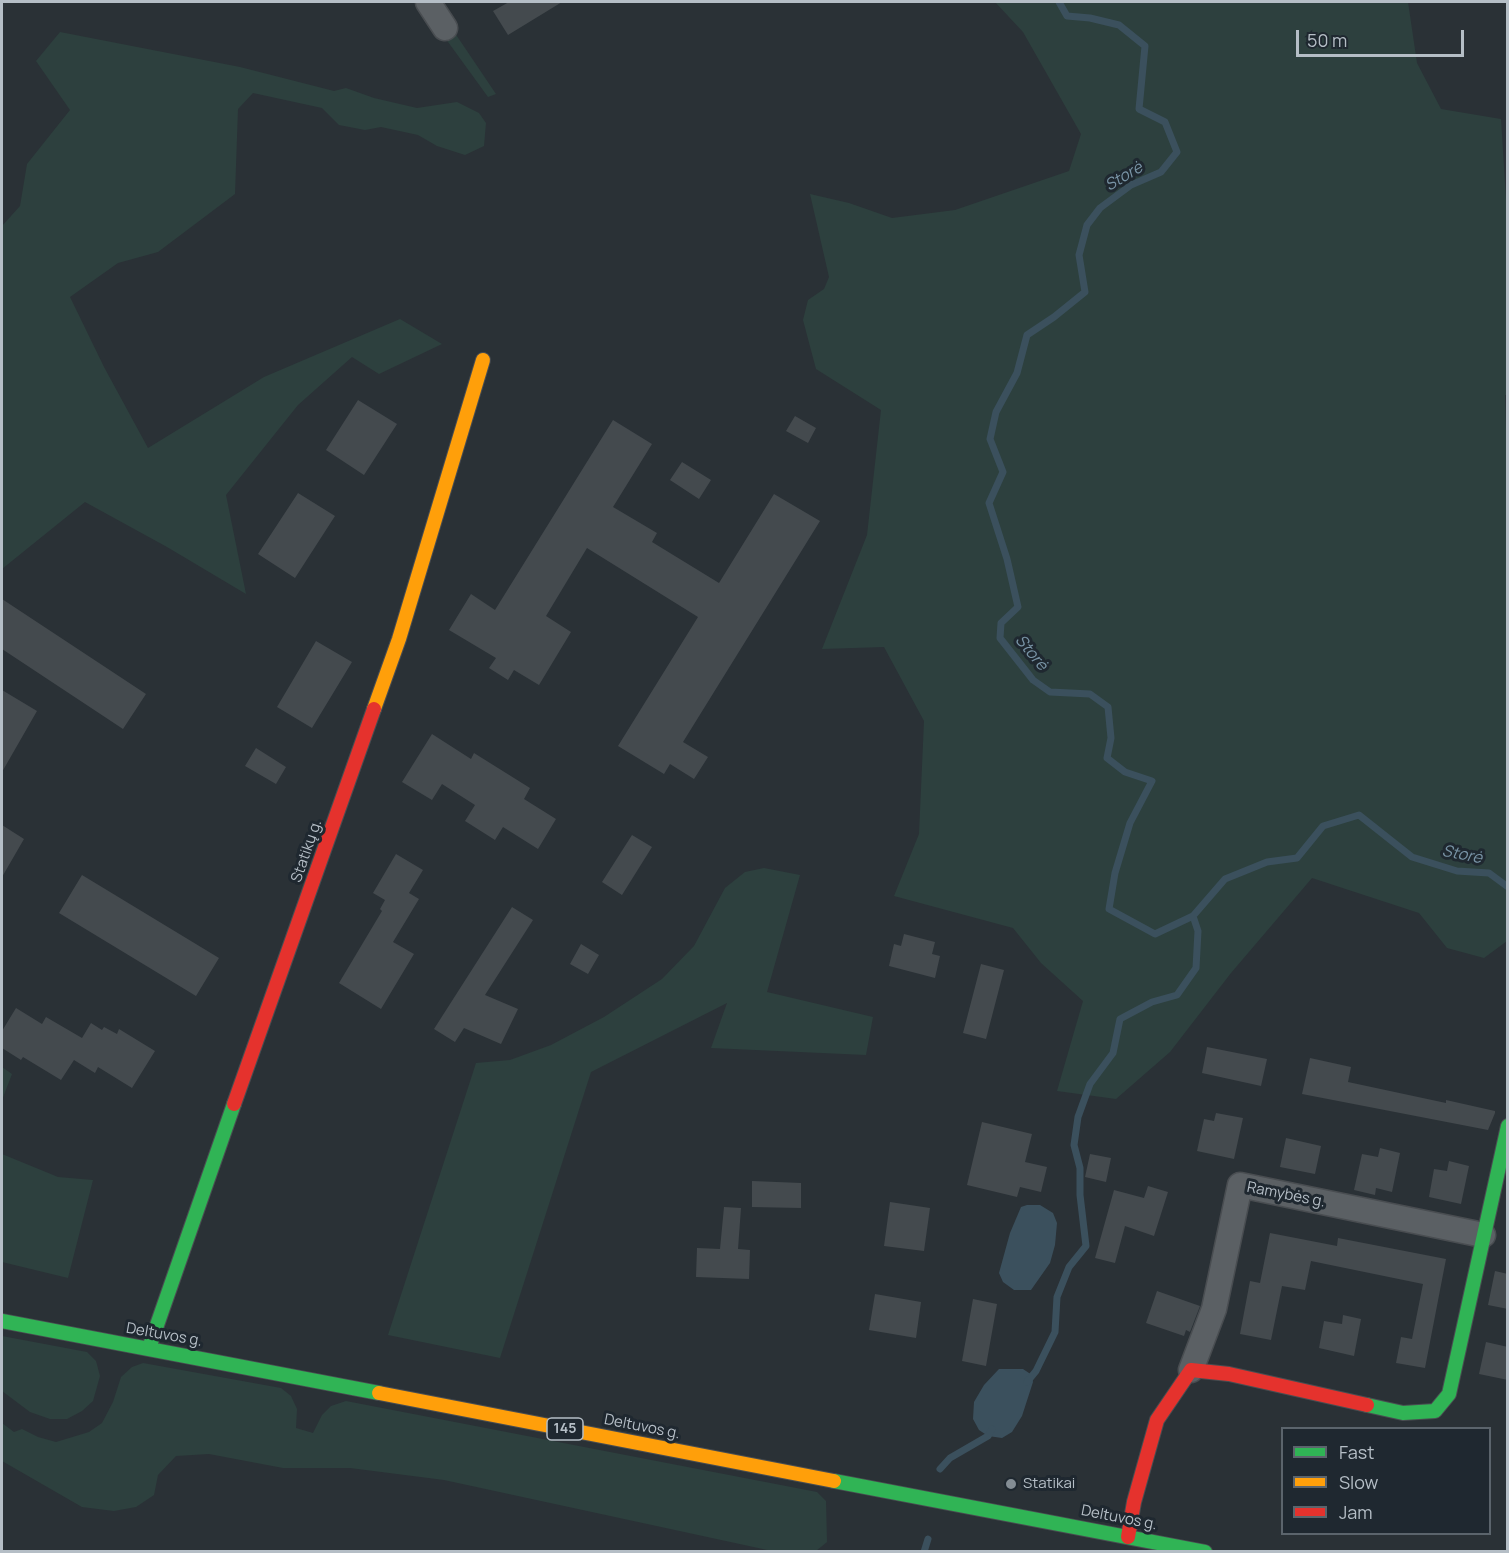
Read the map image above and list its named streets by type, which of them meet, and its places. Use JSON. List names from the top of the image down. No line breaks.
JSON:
{"streets":{"street":["Statikų g.","Ramybės g.","Deltuvos g.","145"]},"crossings":[["Statikų g.","Deltuvos g."],["Ramybės g.","Deltuvos g."]],"water":["Storė"],"places":["Statikai"],"legend":["Fast","Slow","Jam"],"scale_bar":"50 m"}
